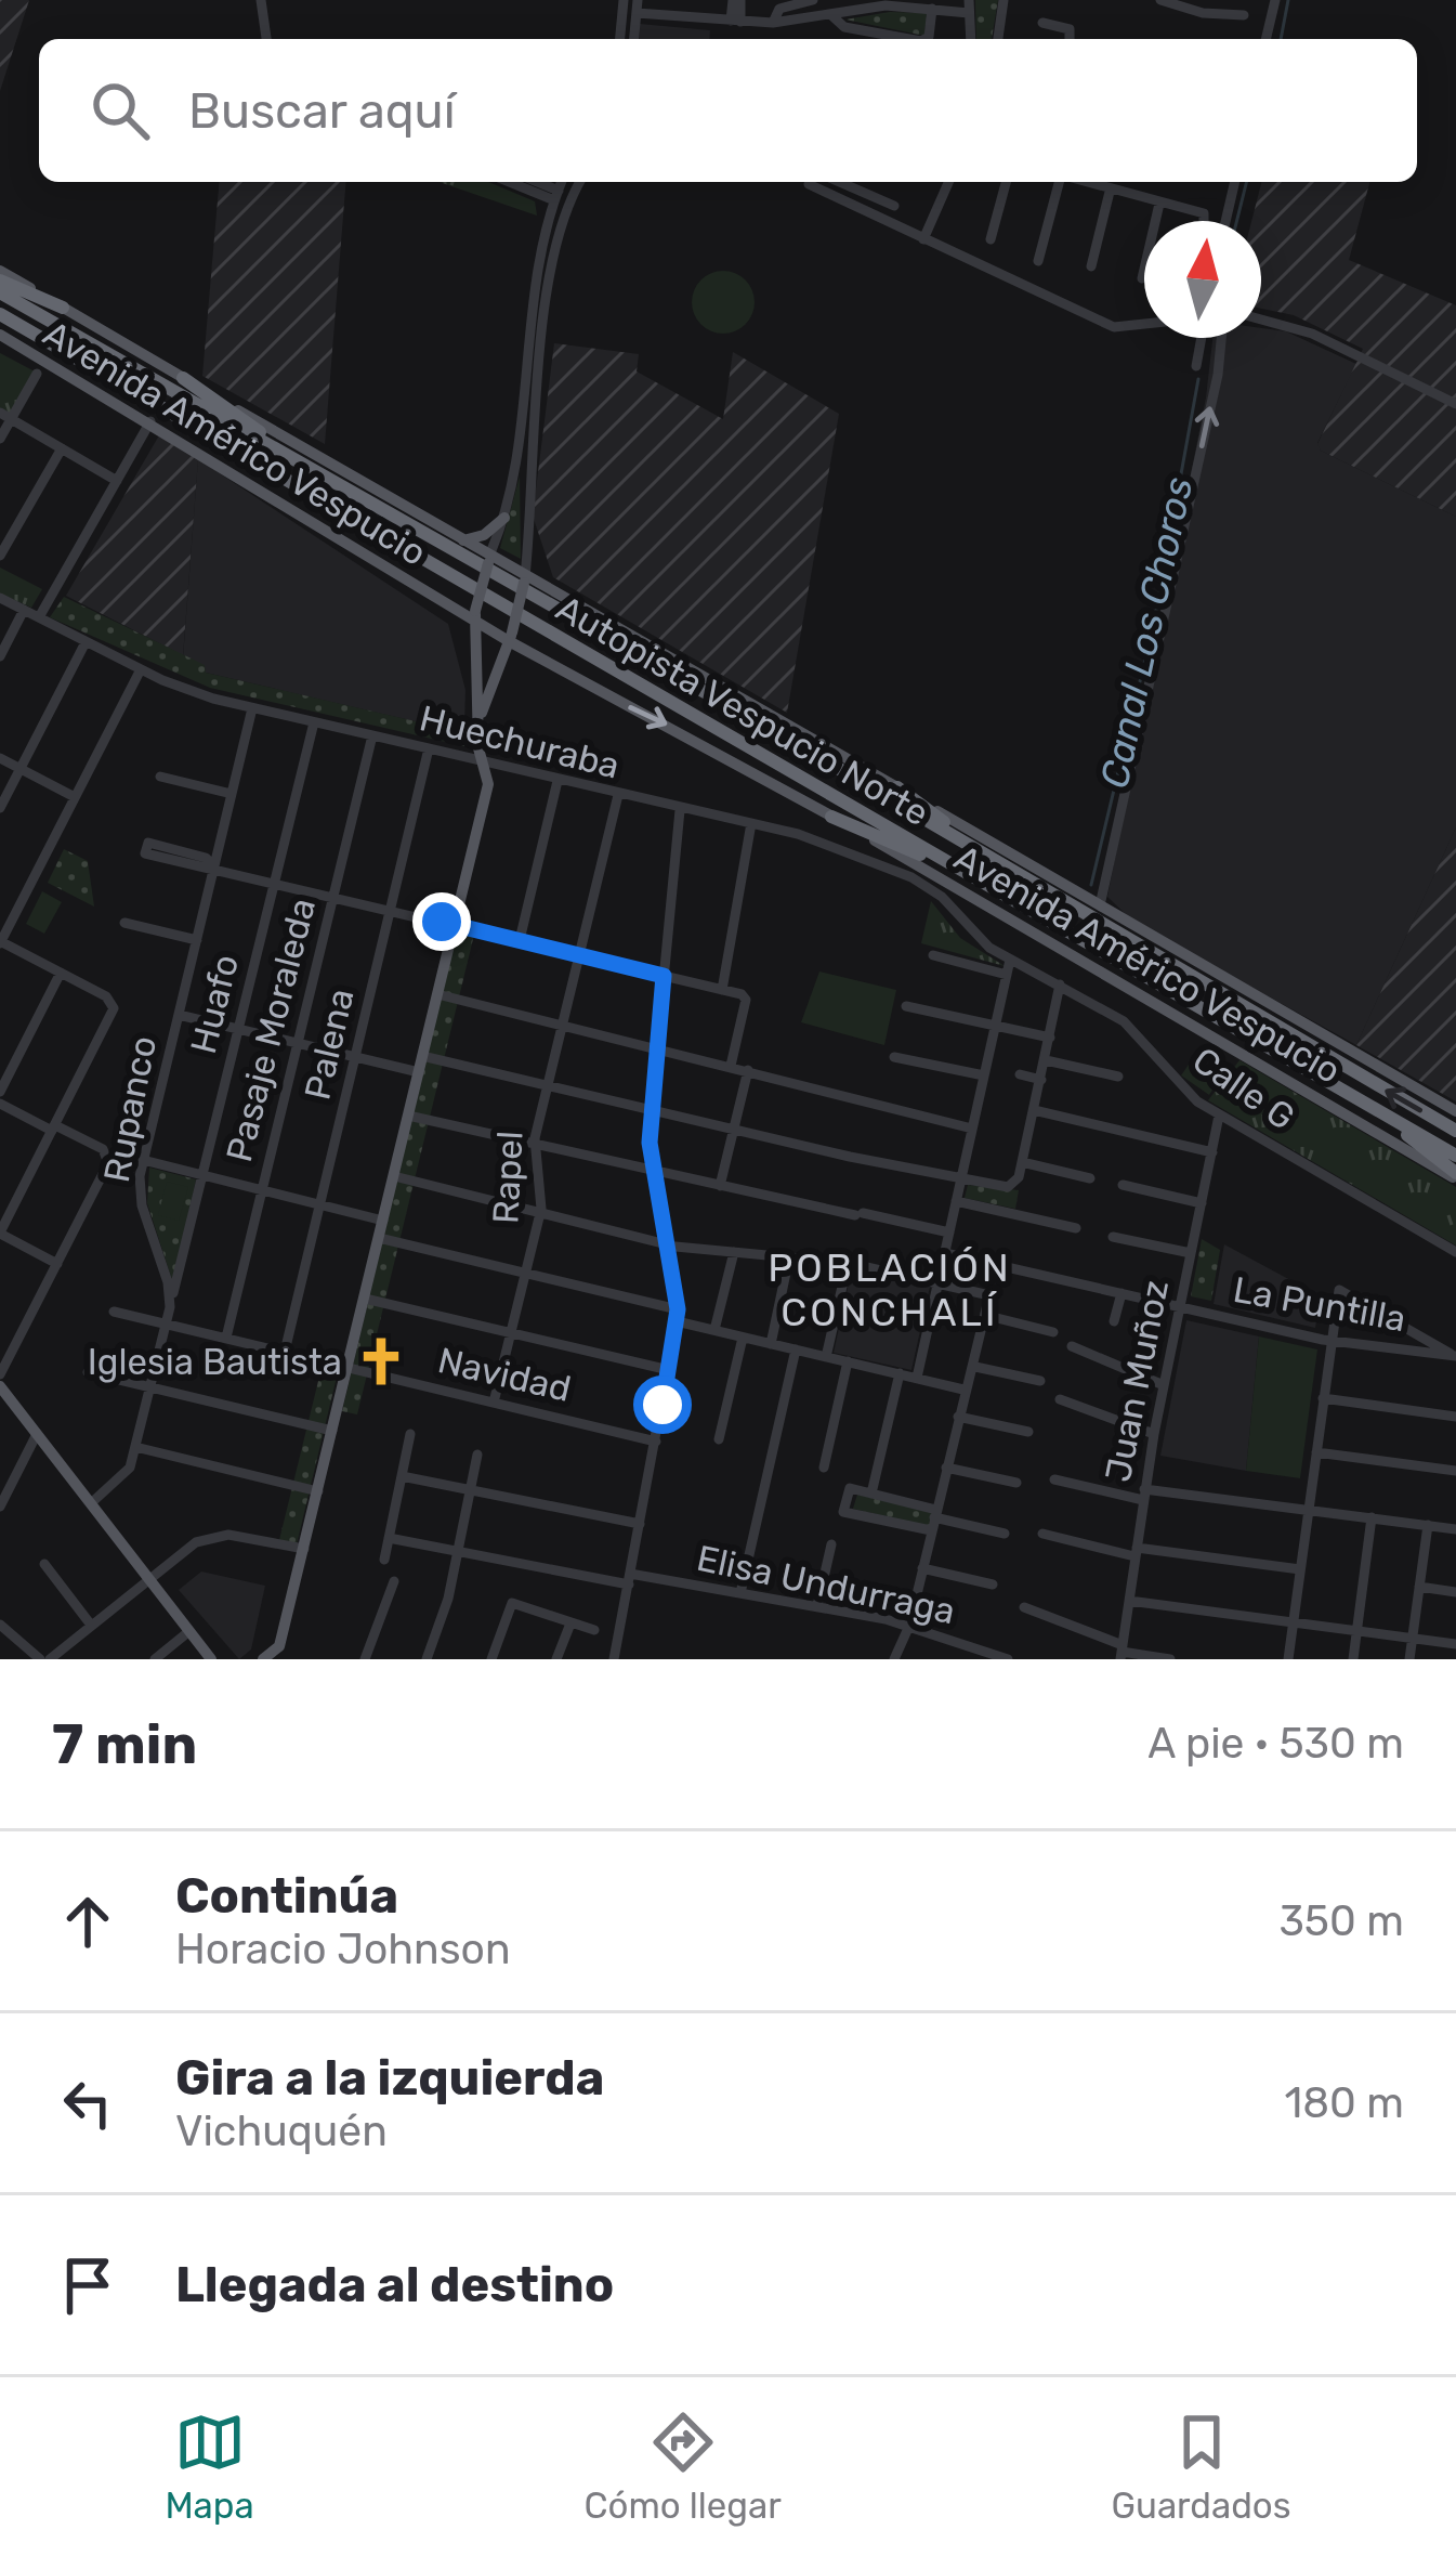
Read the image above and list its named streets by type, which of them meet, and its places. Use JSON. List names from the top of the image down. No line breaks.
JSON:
{"streets":{"highway":["Autopista Vespucio Norte"],"main road":["Avenida Américo Vespucio"],"street":["Huechuraba","Huafo","Pasaje Moraleda","Palena","Calle G","Rupanco","Rapel","La Puntilla","Navidad","Juan Muñoz","Elisa Undurraga"]},"crossings":[["Huechuraba","Huafo"],["Huechuraba","Pasaje Moraleda"],["Huechuraba","Palena"],["Huechuraba","Calle G"],["Huechuraba","Rupanco"],["Huechuraba","Rapel"],["Huafo","Rupanco"],["Pasaje Moraleda","Navidad"],["Palena","Navidad"],["Calle G","Juan Muñoz"],["Rupanco","Navidad"],["Rapel","Navidad"],["La Puntilla","Juan Muñoz"]],"districts":["POBLACIÓN CONCHALÍ"],"water":["Canal Los Choros"],"places":{"church":["Iglesia Bautista"]},"north":"top","page":{"search":"Buscar aquí","heading":["7 min","A pie · 530 m"],"list":[["Continúa","Horacio Johnson","350 m"],["Gira a la izquierda","Vichuquén","180 m"],"Llegada al destino"],"nav":["Mapa","Cómo llegar","Guardados"]}}
